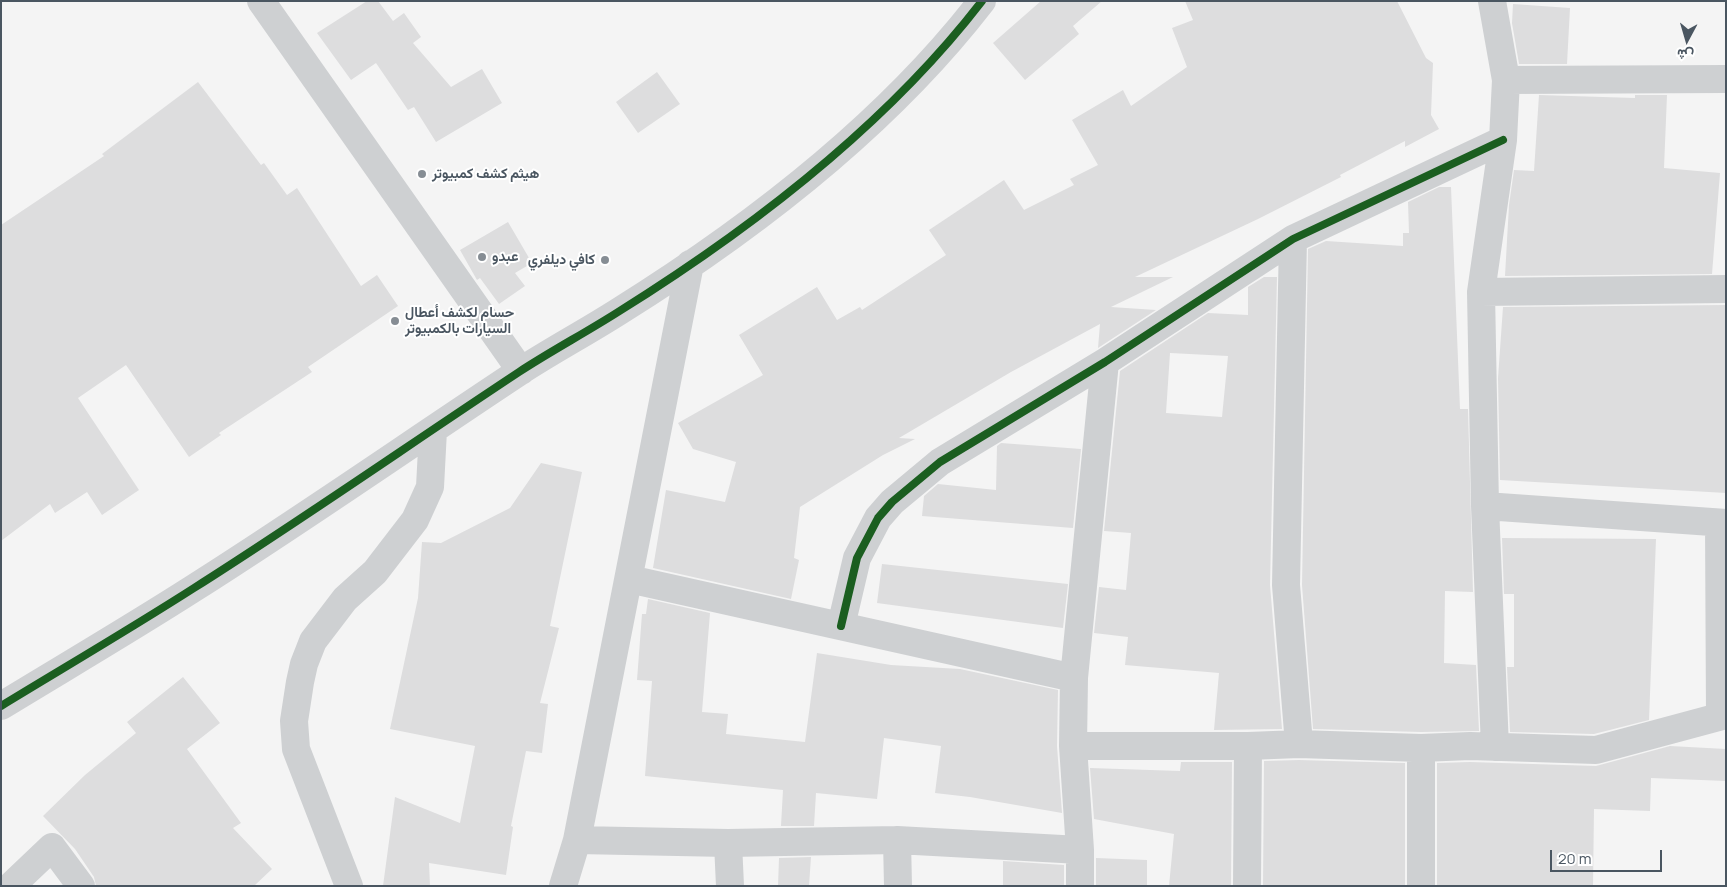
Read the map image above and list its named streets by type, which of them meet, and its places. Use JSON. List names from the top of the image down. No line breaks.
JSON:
{"places":["هيثم كشف كمبيوتر","عبدو","كافي ديلفري","حسام لكشف أعطال السيارات بالكمبيوتر"],"scale_bar":"20 m","north":"bottom"}
